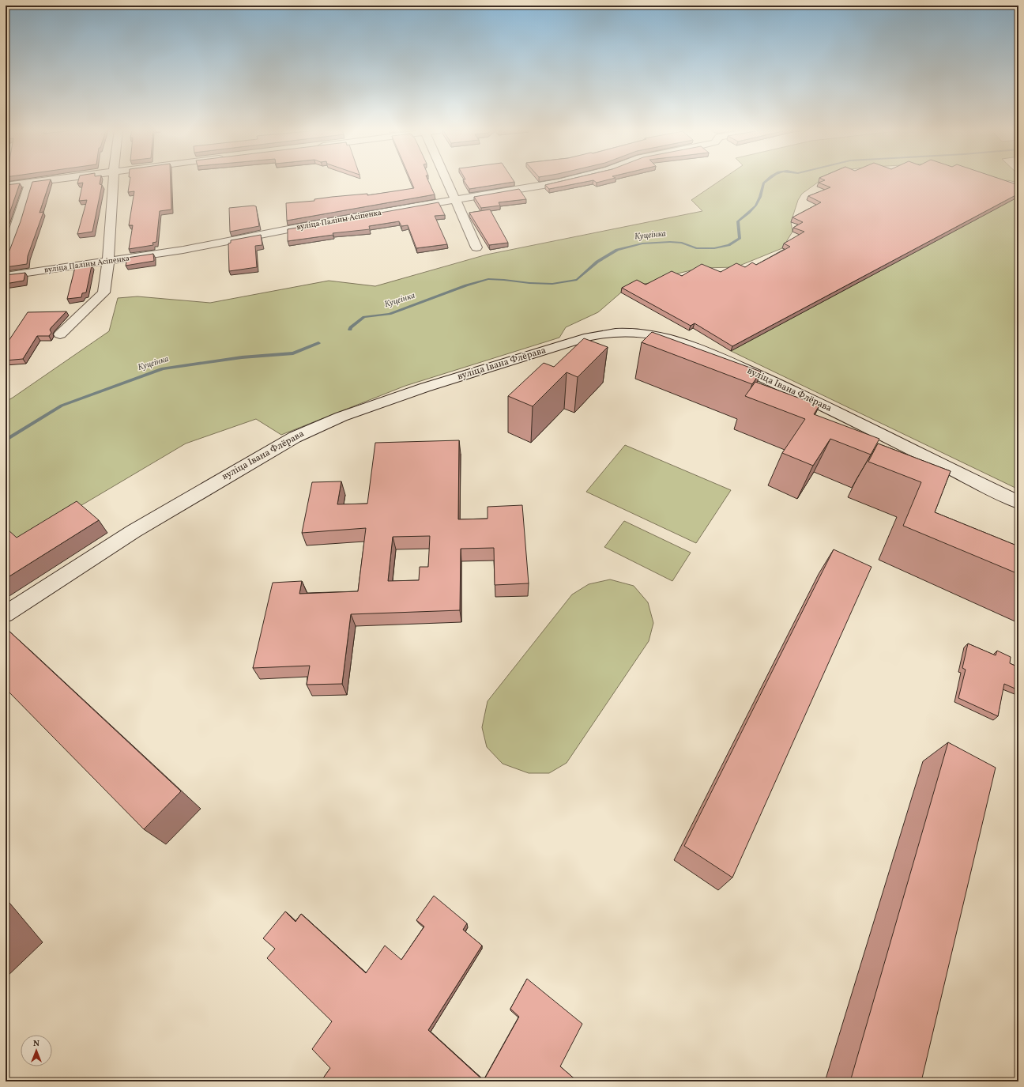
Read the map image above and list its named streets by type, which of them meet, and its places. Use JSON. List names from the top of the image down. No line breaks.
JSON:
{"streets":{"street":["вуліца Паліны Асіпенка","вуліца Івана Флёрава"]},"water":["Куцеінка"],"north":"top"}
